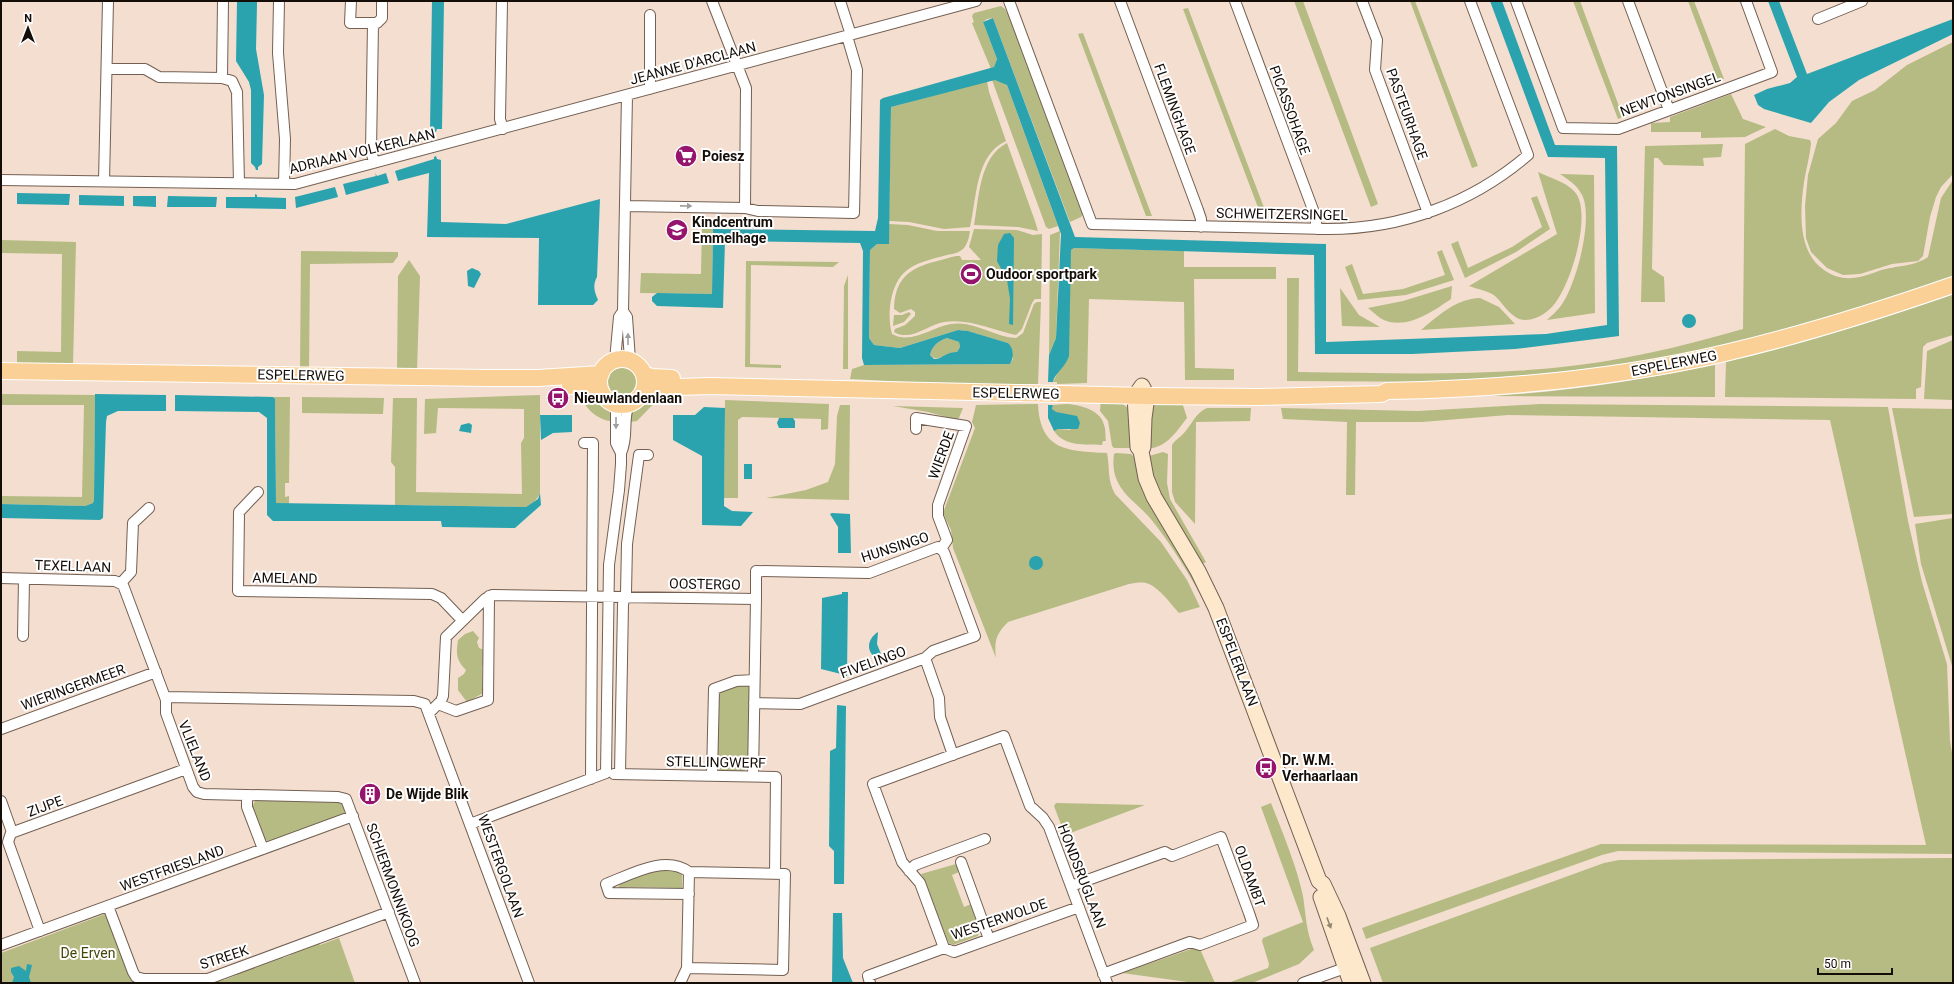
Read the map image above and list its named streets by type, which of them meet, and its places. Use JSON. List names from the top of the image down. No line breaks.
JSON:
{"streets":{"main road":["ESPELERWEG","ESPELERLAAN"],"street":["JEANNE D'ARCLAAN","NEWTONSINGEL","FLEMINGHAGE","PICASSOHAGE","PASTEURHAGE","ADRIAAN VOLKERLAAN","SCHWEITZERSINGEL","WIERDE","HUNSINGO","TEXELLAAN","AMELAND","OOSTERGO","FIVELINGO","WIERINGERMEER","VLIELAND","STELLINGWERF","ZIJPE","WESTERGOLAAN","WESTFRIESLAND","HONDSRUGLAAN","OLDAMBT","SCHIERMONNIKOOG","WESTERWOLDE","STREEK"]},"crossings":[["JEANNE D'ARCLAAN","ADRIAAN VOLKERLAAN"],["JEANNE D'ARCLAAN","ESPELERWEG"],["FLEMINGHAGE","SCHWEITZERSINGEL"],["PICASSOHAGE","SCHWEITZERSINGEL"],["PASTEURHAGE","SCHWEITZERSINGEL"],["ESPELERWEG","ESPELERLAAN"],["WIERDE","HUNSINGO"],["HUNSINGO","OOSTERGO"],["HUNSINGO","FIVELINGO"],["TEXELLAAN","WIERINGERMEER"],["TEXELLAAN","VLIELAND"],["FIVELINGO","HONDSRUGLAAN"],["WIERINGERMEER","VLIELAND"],["VLIELAND","ZIJPE"],["VLIELAND","WESTERGOLAAN"],["VLIELAND","SCHIERMONNIKOOG"],["WESTFRIESLAND","SCHIERMONNIKOOG"],["WESTFRIESLAND","STREEK"],["HONDSRUGLAAN","OLDAMBT"],["HONDSRUGLAAN","WESTERWOLDE"],["SCHIERMONNIKOOG","STREEK"]],"parks":["De Erven"],"places":{"supermarket":["Poiesz"],"school or university":["Kindcentrum Emmelhage"],"sports":["Oudoor sportpark"],"bus stop":["Nieuwlandenlaan","Dr. W.M. Verhaarlaan"],"building":["De Wijde Blik"]},"scale_bar":"50 m","north":"top"}
